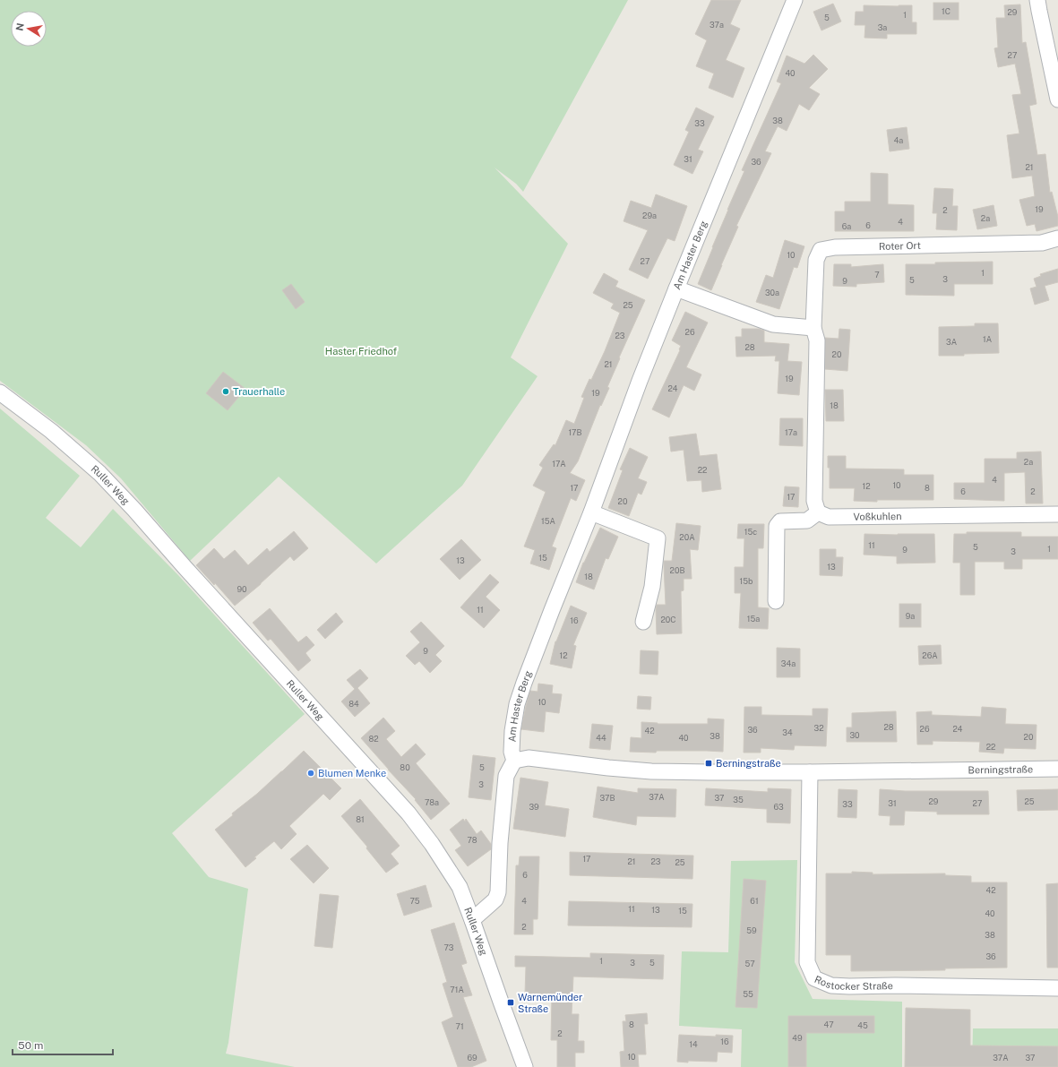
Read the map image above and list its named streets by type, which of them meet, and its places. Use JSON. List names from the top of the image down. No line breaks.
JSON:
{"streets":{"street":["Roter Ort","Am Haster Berg","Ruller Weg","Voßkuhlen","Berningstraße","Rostocker Straße"]},"crossings":[["Roter Ort","Voßkuhlen"],["Am Haster Berg","Berningstraße"],["Berningstraße","Rostocker Straße"]],"parks":["Haster Friedhof"],"places":{"other":["Trauerhalle","Blumen Menke"],"transit":["Berningstraße","Warnemünder Straße"]},"house_numbers":["1C","29","1","5","37a","3a","27","40","38","33","4a","31","36","21","19","2","29a","2a","4","6","6a","10","27","1","7","3","5","9","30a","25","26","23","1A","3A","28","20","21","19","24","19","18","17B","17a","2a","17A","22","4","10","12","17","8","6","2","17","20","15A","15c","20A","11","5","1","9","3","15","13","13","20B","18","15b","90","11","9a","15a","20C","16","9","12","26A","34a","10","84","28","32","26","24","36","42","34","30","38","20","44","40","82","22","80","5","3","37A","37B","37","35","29","25","78a","31","27","33","39","63","81","78","17","21","23","25","6","42","75","4","61","11","13","15","40","2","59","38","73","36","1","3","5","57","71A","55","8","47","45","71","2","49","16","14","10","69","37A","37"],"scale_bar":"50 m","north":"left"}
